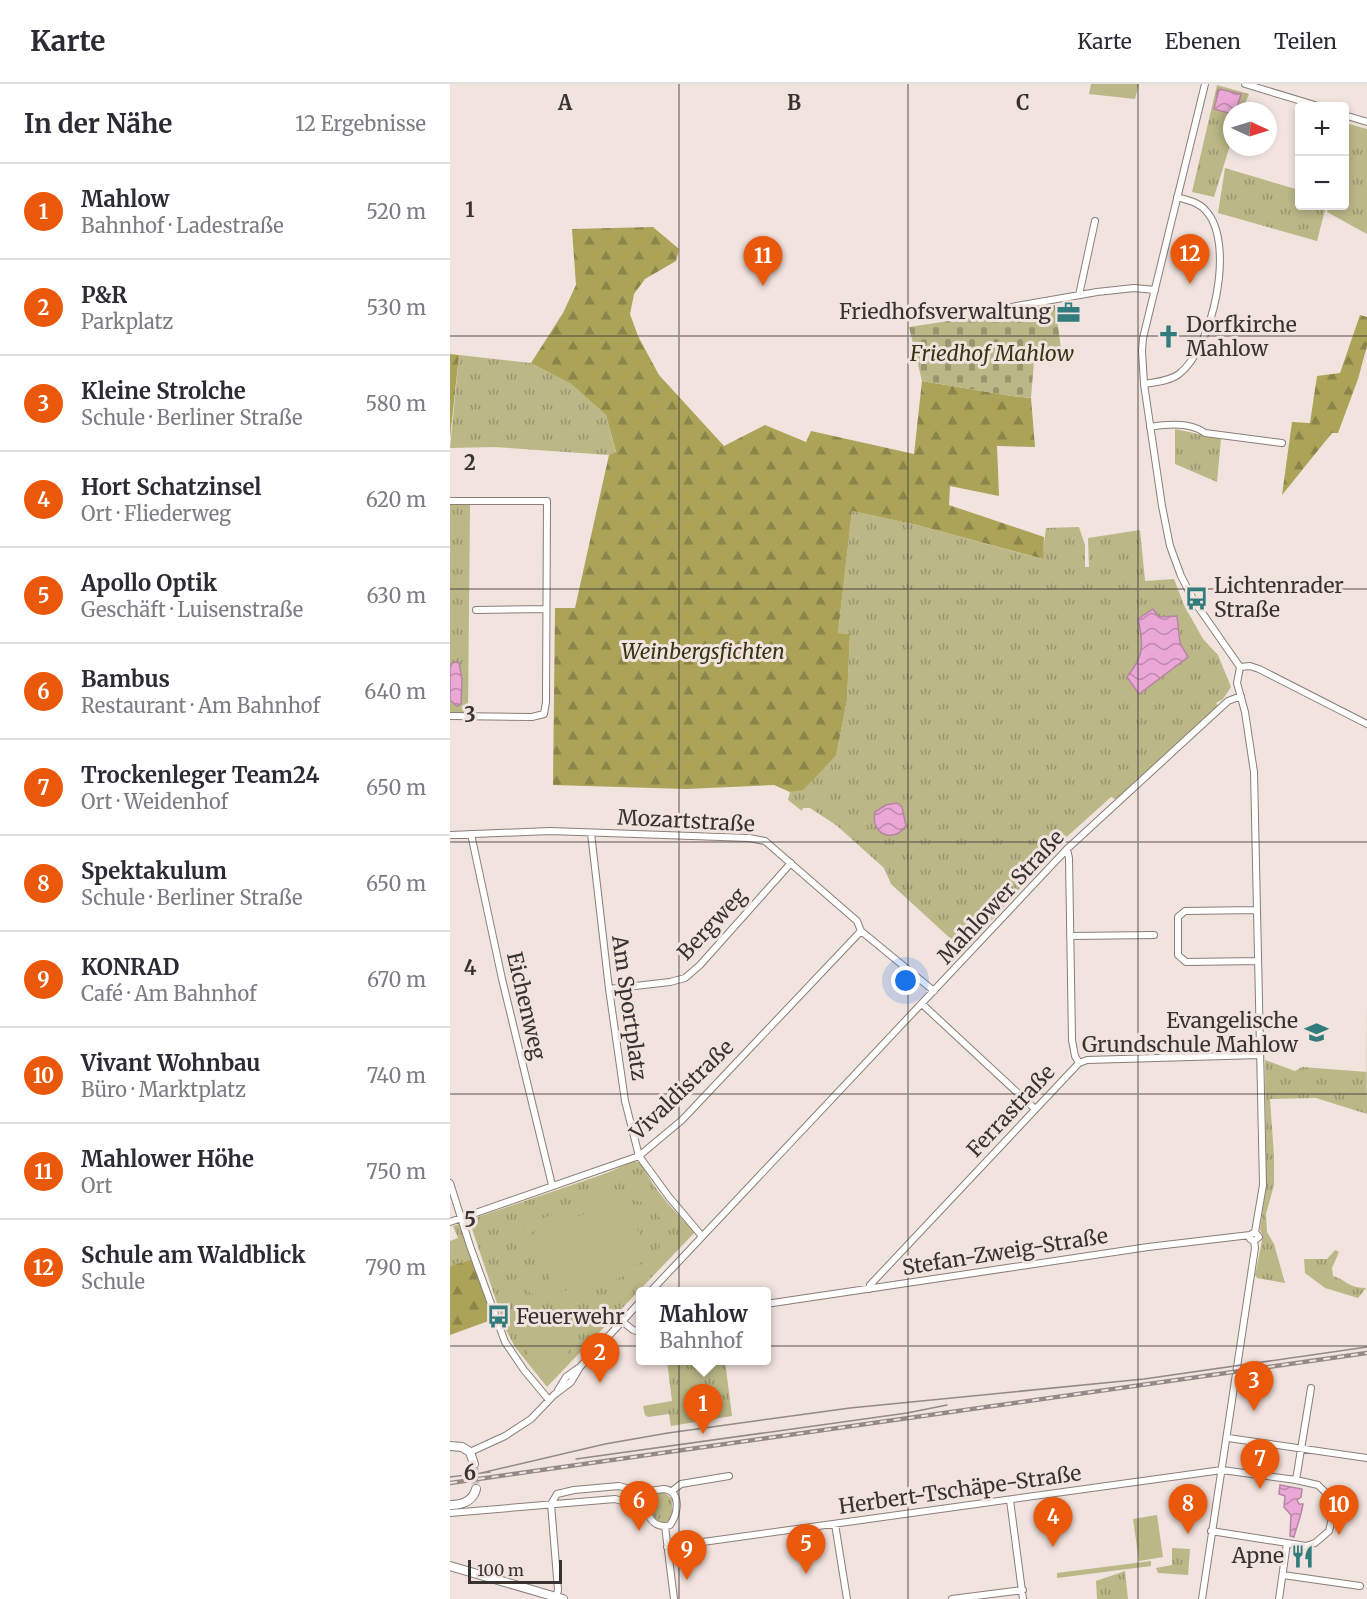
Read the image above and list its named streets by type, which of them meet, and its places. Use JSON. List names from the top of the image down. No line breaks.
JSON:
{"streets":{"street":["Mozartstraße","Mahlower Straße","Bergweg","Eichenweg","Am Sportplatz","Vivaldistraße","Ferrastraße","Stefan-Zweig-Straße","Herbert-Tschäpe-Straße"]},"crossings":[["Mozartstraße","Mahlower Straße"],["Mozartstraße","Bergweg"],["Mozartstraße","Eichenweg"],["Mozartstraße","Am Sportplatz"],["Mozartstraße","Vivaldistraße"],["Mahlower Straße","Am Sportplatz"],["Bergweg","Am Sportplatz"],["Eichenweg","Vivaldistraße"],["Am Sportplatz","Vivaldistraße"],["Ferrastraße","Stefan-Zweig-Straße"]],"parks":["Friedhof Mahlow","Weinbergsfichten"],"places":{"office":["Friedhofsverwaltung"],"church":["Dorfkirche Mahlow"],"bus stop":["Lichtenrader Straße","Feuerwehr"],"school or university":["Evangelische Grundschule Mahlow"],"restaurant":["Apne"]},"scale_bar":"100 m","north":"right","page":{"header":"Karte","nav":["Karte","Ebenen","Teilen"],"heading":["In der Nähe","12 Ergebnisse"],"map_buttons":["+","−"],"list":[{"mark":"1","name":"Mahlow","note":"Bahnhof · Ladestraße","value":"520 m"},{"mark":"2","name":"P&R","note":"Parkplatz","value":"530 m"},{"mark":"3","name":"Kleine Strolche","note":"Schule · Berliner Straße","value":"580 m"},{"mark":"4","name":"Hort Schatzinsel","note":"Ort · Fliederweg","value":"620 m"},{"mark":"5","name":"Apollo Optik","note":"Geschäft · Luisenstraße","value":"630 m"},{"mark":"6","name":"Bambus","note":"Restaurant · Am Bahnhof","value":"640 m"},{"mark":"7","name":"Trockenleger Team24","note":"Ort · Weidenhof","value":"650 m"},{"mark":"8","name":"Spektakulum","note":"Schule · Berliner Straße","value":"650 m"},{"mark":"9","name":"KONRAD","note":"Café · Am Bahnhof","value":"670 m"},{"mark":"10","name":"Vivant Wohnbau","note":"Büro · Marktplatz","value":"740 m"},{"mark":"11","name":"Mahlower Höhe","note":"Ort","value":"750 m"},{"mark":"12","name":"Schule am Waldblick","note":"Schule","value":"790 m"}],"pins":["12","11","2","3","1","7","6","8","10","4","5","9"],"popup":["Mahlow","Bahnhof"],"scale":"100 m"},"grid":{"columns":["A","B","C"],"rows":["1","2","3","4","5","6"]}}
